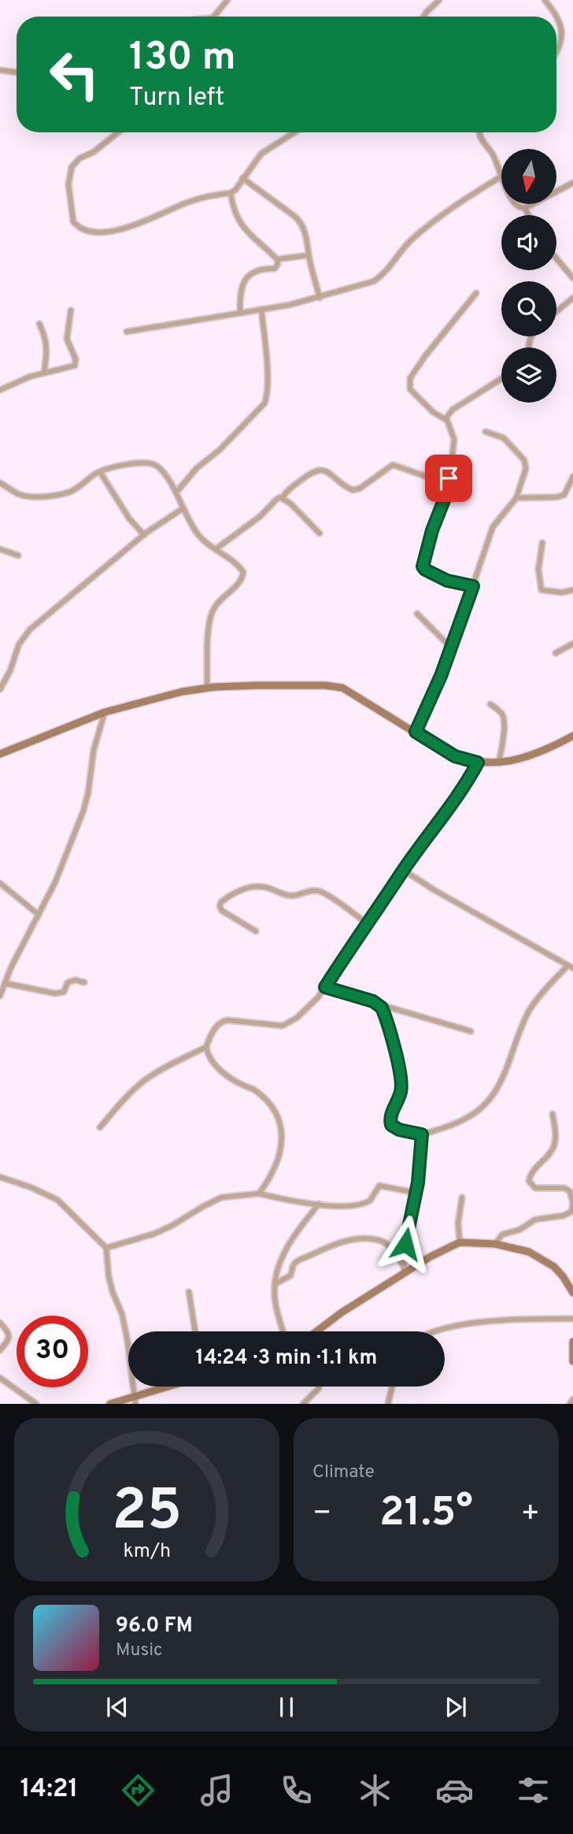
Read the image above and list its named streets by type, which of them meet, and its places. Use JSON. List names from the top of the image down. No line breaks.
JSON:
{"north":"bottom","page":{"turn":["130 m","Turn left"],"limit":"30","trip":"14:24 · 3 min · 1.1 km","tile":"Climate","heat":["−","21.5°","+"],"song":["96.0 FM","Music"],"tabs":"14:21","gauge":["25","km/h"]}}
